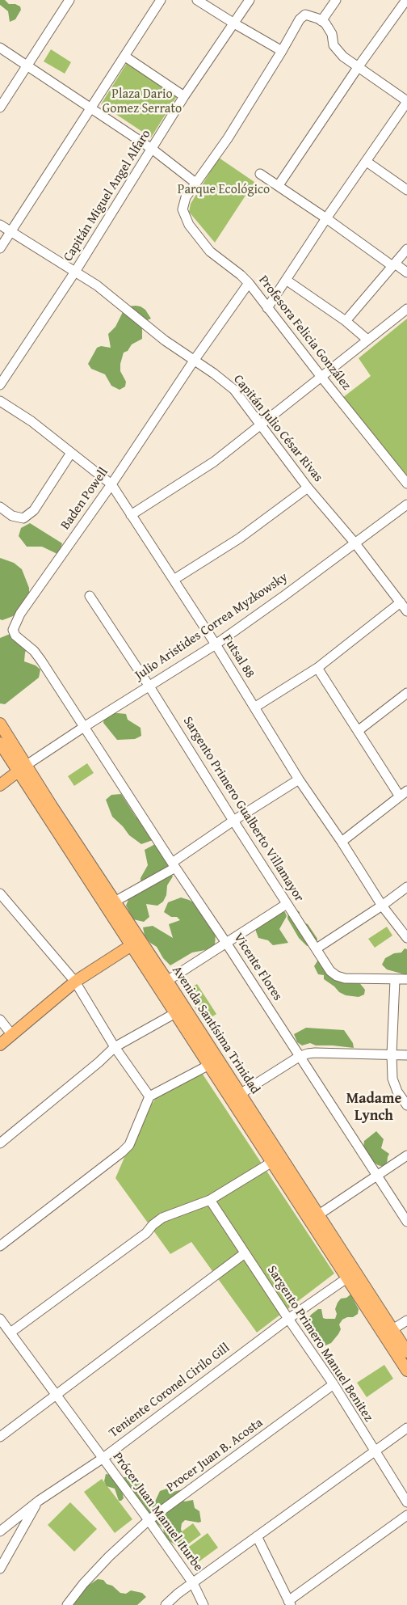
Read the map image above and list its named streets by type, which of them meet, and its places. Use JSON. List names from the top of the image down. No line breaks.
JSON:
{"streets":{"main road":["Julio Aristides Correa Myzkowsky","Avenida Santísima Trinidad"],"street":["Capitán Miguel Angel Alfaro","Profesora Felicia González","Capitán Julio César Rivas","Baden Powell","Futsal 88","Sargento Primero Gualberto Villamayor","Vicente Flores","Sargento Primero Manuel Benitez","Teniente Coronel Cirilo Gill","Procer Juan B. Acosta","Prócer Juan Manuel Iturbe"]},"crossings":[["Capitán Miguel Angel Alfaro","Capitán Julio César Rivas"],["Profesora Felicia González","Baden Powell"],["Capitán Julio César Rivas","Baden Powell"],["Capitán Julio César Rivas","Julio Aristides Correa Myzkowsky"],["Baden Powell","Julio Aristides Correa Myzkowsky"],["Baden Powell","Futsal 88"],["Baden Powell","Vicente Flores"],["Julio Aristides Correa Myzkowsky","Futsal 88"],["Julio Aristides Correa Myzkowsky","Sargento Primero Gualberto Villamayor"],["Julio Aristides Correa Myzkowsky","Vicente Flores"],["Julio Aristides Correa Myzkowsky","Avenida Santísima Trinidad"],["Avenida Santísima Trinidad","Teniente Coronel Cirilo Gill"],["Sargento Primero Manuel Benitez","Teniente Coronel Cirilo Gill"],["Sargento Primero Manuel Benitez","Procer Juan B. Acosta"],["Teniente Coronel Cirilo Gill","Prócer Juan Manuel Iturbe"],["Procer Juan B. Acosta","Prócer Juan Manuel Iturbe"]],"districts":["Madame Lynch"],"parks":["Plaza Dario Gomez Serrato","Parque Ecológico"]}
